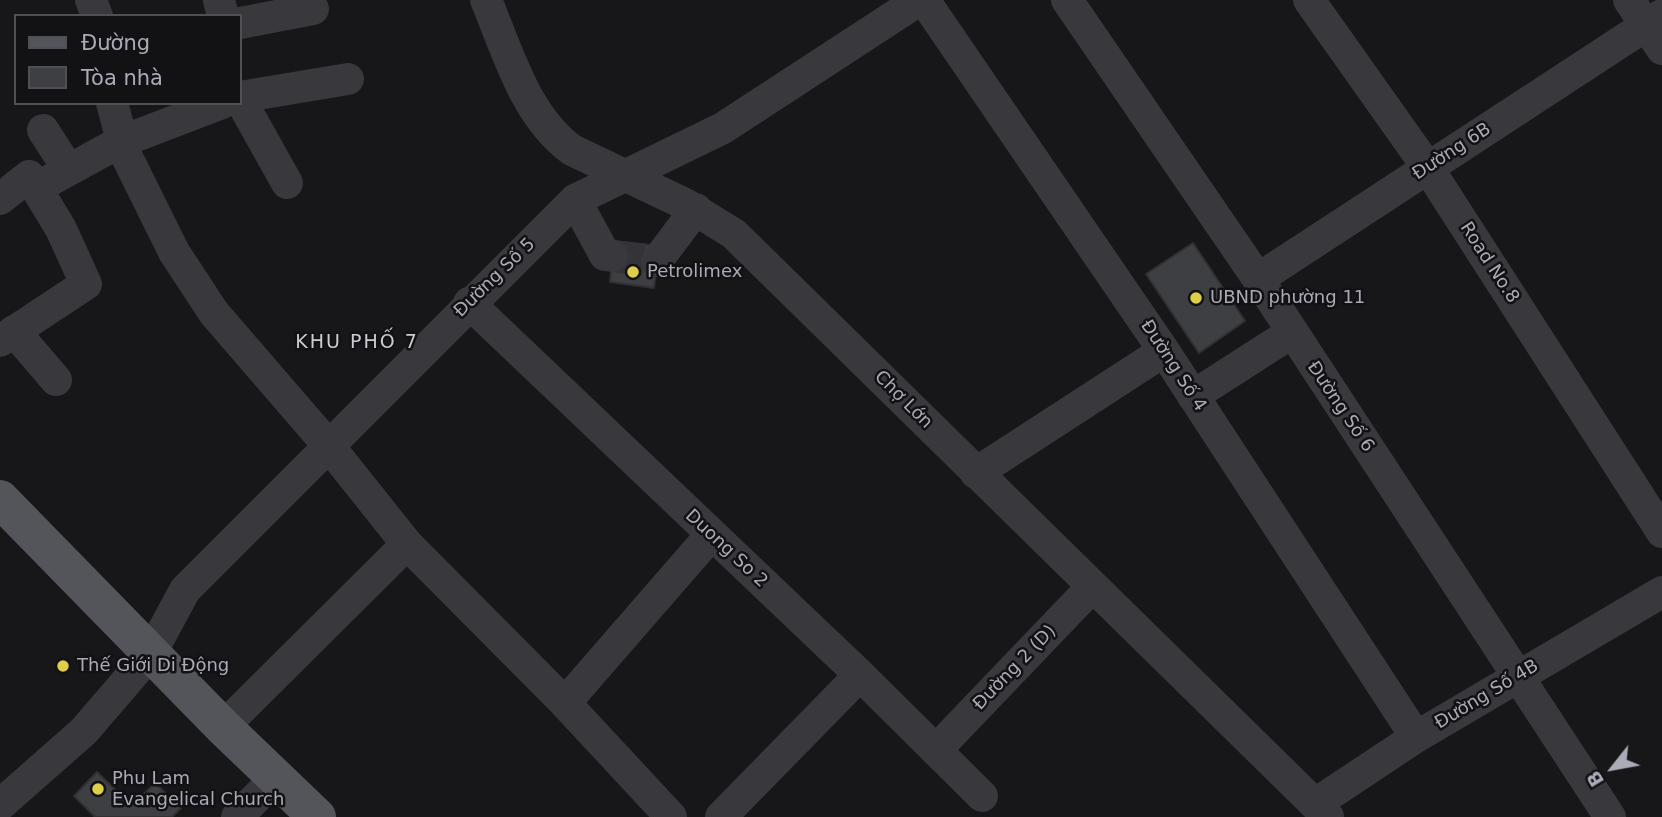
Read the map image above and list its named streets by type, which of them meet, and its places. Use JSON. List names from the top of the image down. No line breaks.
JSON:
{"streets":{"street":["Đường 6B","Road No.8","Đường Số 5","Đường Số 4","Chợ Lớn","Đường Số 6","Duong So 2","Đường 2 (D)","Đường Số 4B"]},"crossings":[["Đường 6B","Road No.8"],["Đường 6B","Đường Số 6"],["Đường Số 5","Chợ Lớn"],["Đường Số 5","Duong So 2"],["Đường Số 4","Đường Số 4B"],["Chợ Lớn","Đường 2 (D)"],["Chợ Lớn","Đường Số 4B"],["Đường Số 6","Đường Số 4B"],["Duong So 2","Đường 2 (D)"]],"districts":["KHU PHỐ 7"],"places":["Petrolimex","UBND phường 11","Thế Giới Di Động","Phu Lam Evangelical Church"],"legend":["Đường","Tòa nhà"],"north":"bottom left"}
